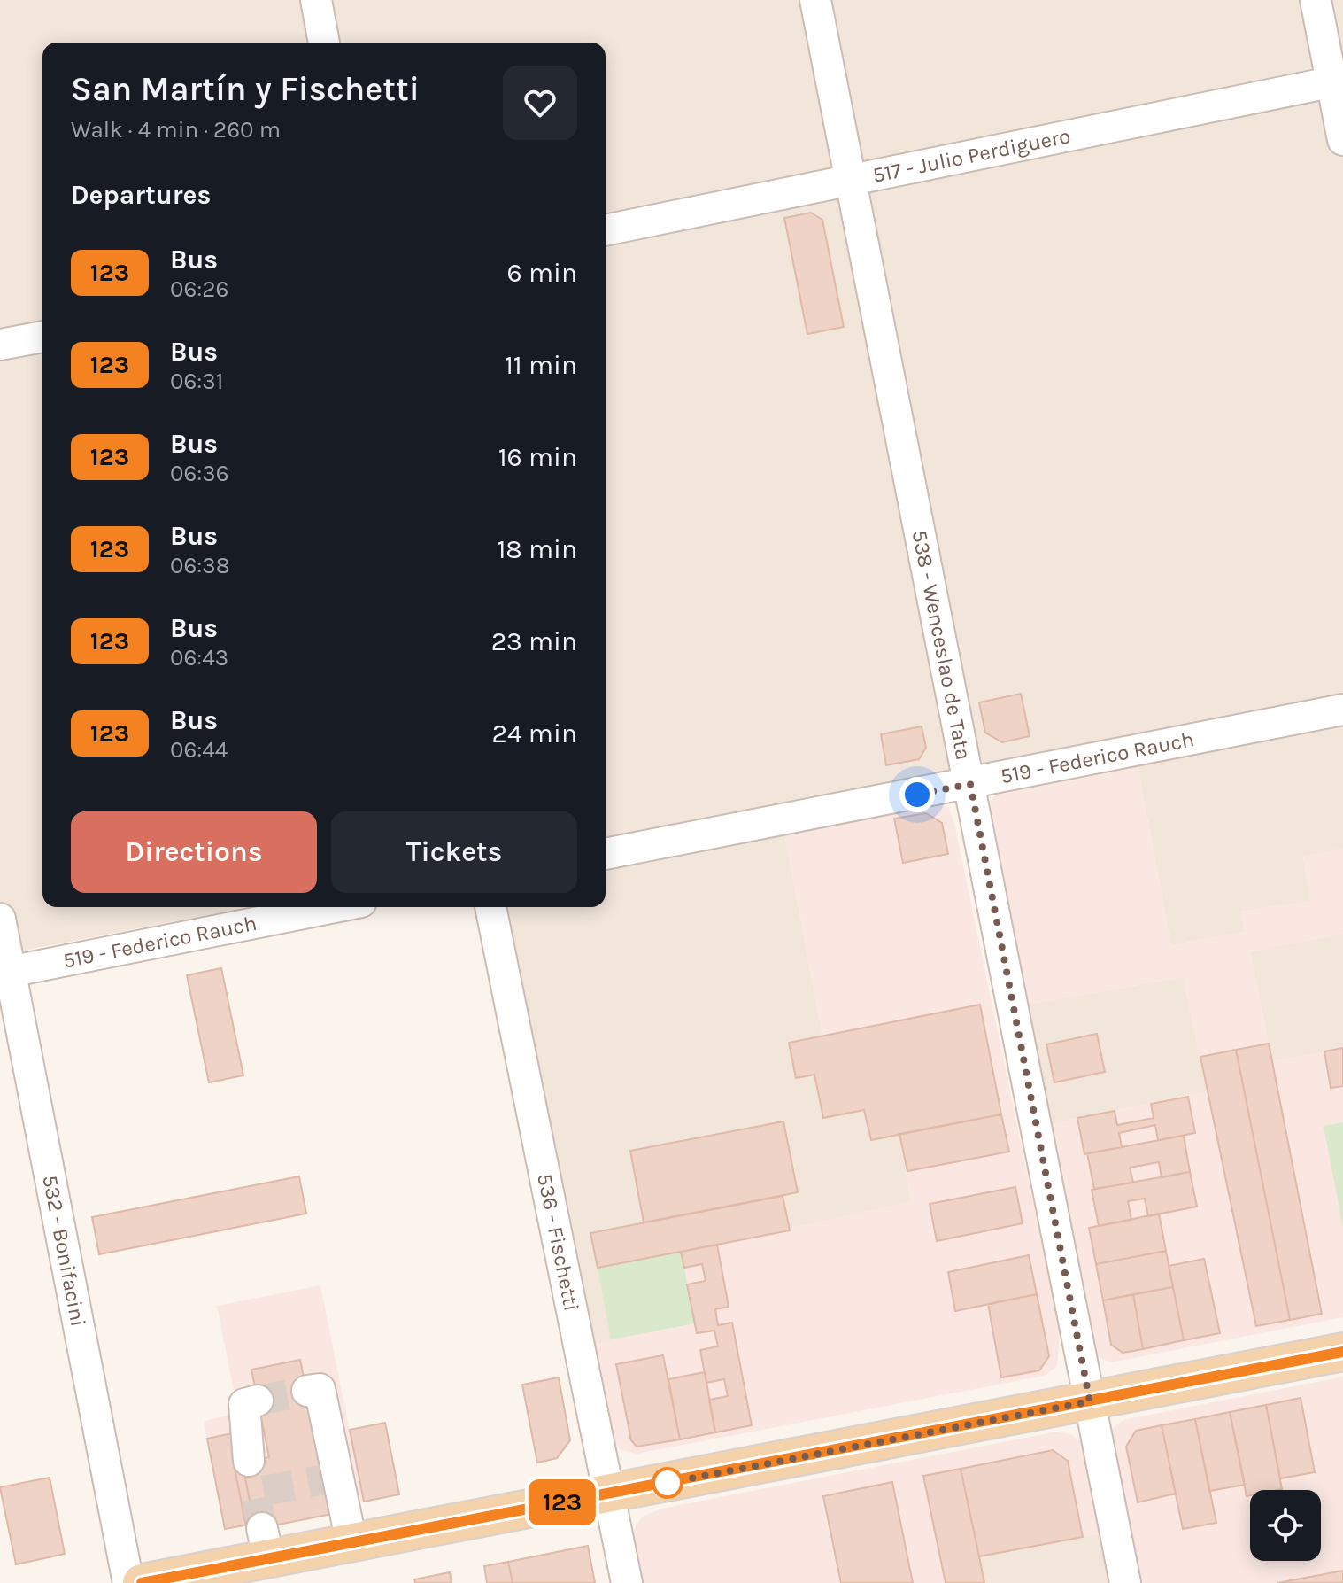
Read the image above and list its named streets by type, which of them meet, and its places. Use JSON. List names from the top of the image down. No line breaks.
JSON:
{"streets":{"street":["517 - Julio Perdiguero","538 - Wenceslao de Tata","519 - Federico Rauch","536 - Fischetti","532 - Bonifacini"]},"crossings":[["517 - Julio Perdiguero","538 - Wenceslao de Tata"],["538 - Wenceslao de Tata","519 - Federico Rauch"],["519 - Federico Rauch","532 - Bonifacini"]],"lines":["bus line 123"],"page":{"on_map":"123","heading":[["San Martín y Fischetti","Walk · 4 min · 260 m"],"Departures"],"list":[{"mark":"123","name":"Bus","note":"06:26","value":"6 min"},{"mark":"123","name":"Bus","note":"06:31","value":"11 min"},{"mark":"123","name":"Bus","note":"06:36","value":"16 min"},{"mark":"123","name":"Bus","note":"06:38","value":"18 min"},{"mark":"123","name":"Bus","note":"06:43","value":"23 min"},{"mark":"123","name":"Bus","note":"06:44","value":"24 min"}],"buttons":["Directions","Tickets"]}}
